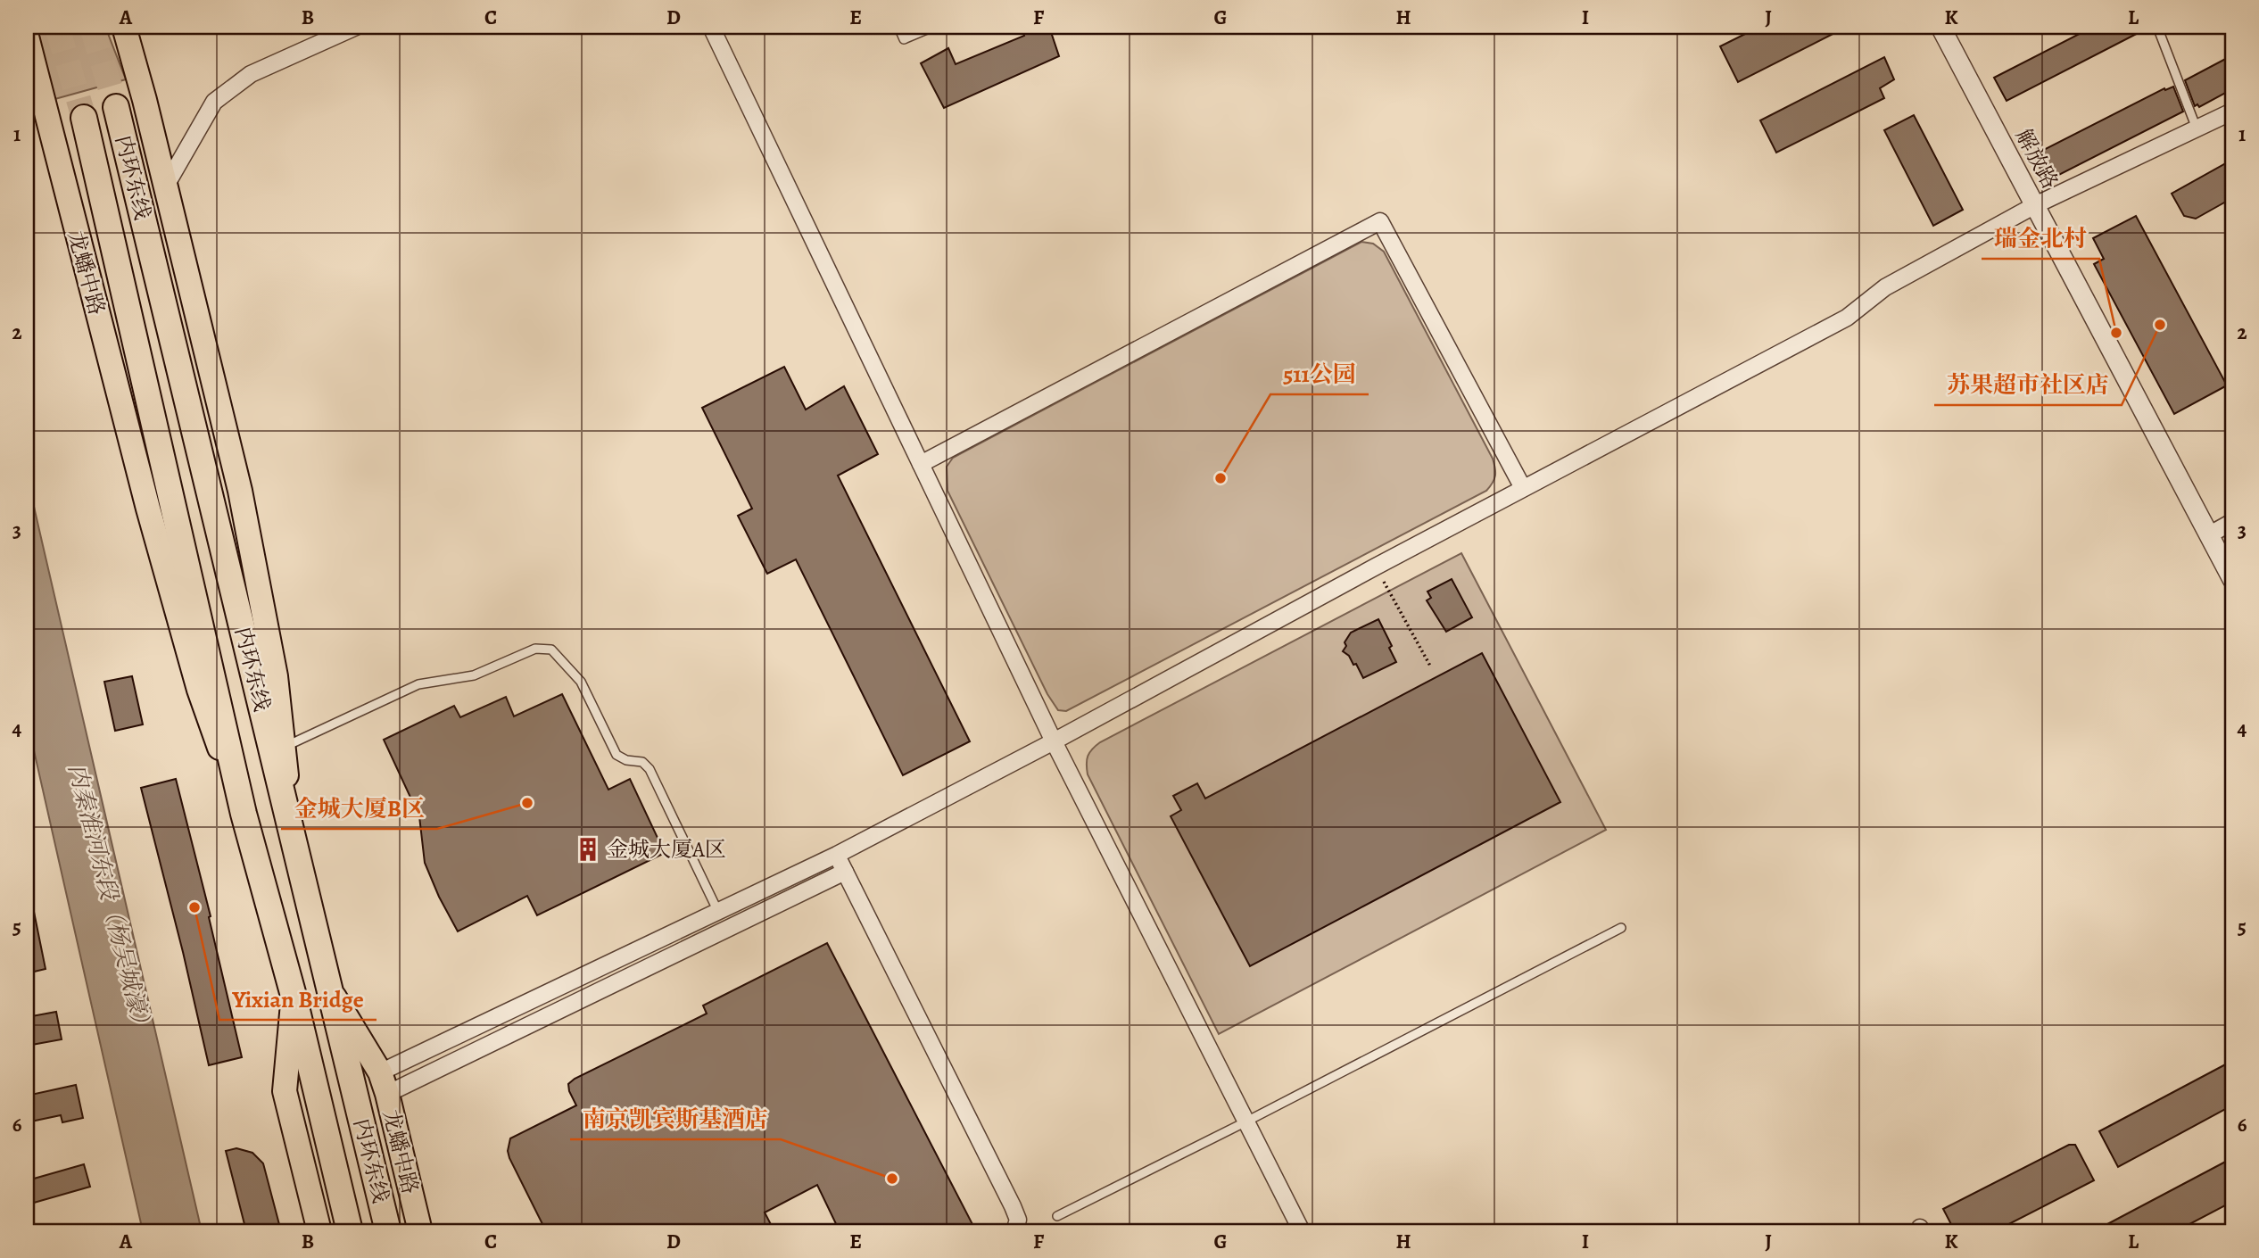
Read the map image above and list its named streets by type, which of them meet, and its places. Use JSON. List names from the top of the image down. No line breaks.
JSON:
{"streets":{"highway":["内环东线"],"main road":["龙蟠中路"],"street":["解放路"]},"crossings":[["内环东线","龙蟠中路"]],"water":["内秦淮河东段（杨吴城濠）"],"places":{"other":["苏果超市社区店","瑞金北村","511公园","金城大厦B区","Yixian Bridge","南京凯宾斯基酒店"],"building":["金城大厦A区"]},"grid":{"columns":["A","B","C","D","E","F","G","H","I","J","K","L"],"rows":["1","2","3","4","5","6"]}}
